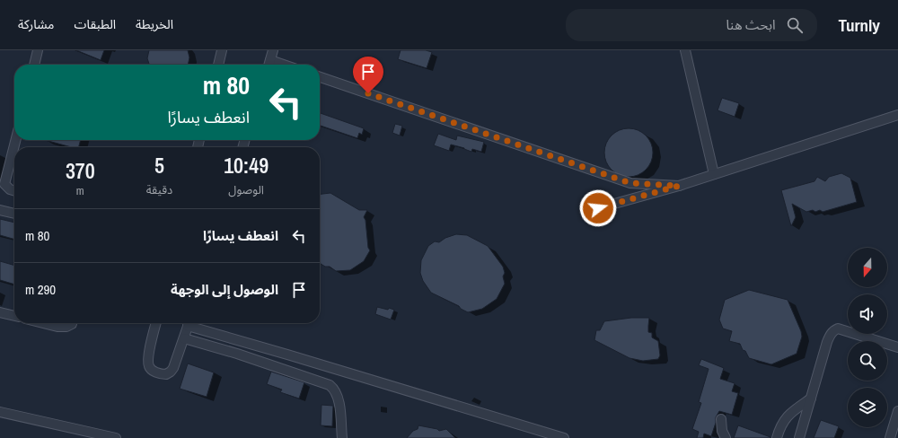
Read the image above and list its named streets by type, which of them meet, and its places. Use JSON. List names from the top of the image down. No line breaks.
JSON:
{"north":"bottom","page":{"header":"Turnly","search":"ابحث هنا","nav":["الخريطة","الطبقات","مشاركة"],"turn":["80 m","انعطف يسارًا"],"eta":["10:49","الوصول","5","دقيقة","370","m"],"list":[{"name":"انعطف يسارًا","value":"80 m"},{"name":"الوصول إلى الوجهة","value":"290 m"}]}}
